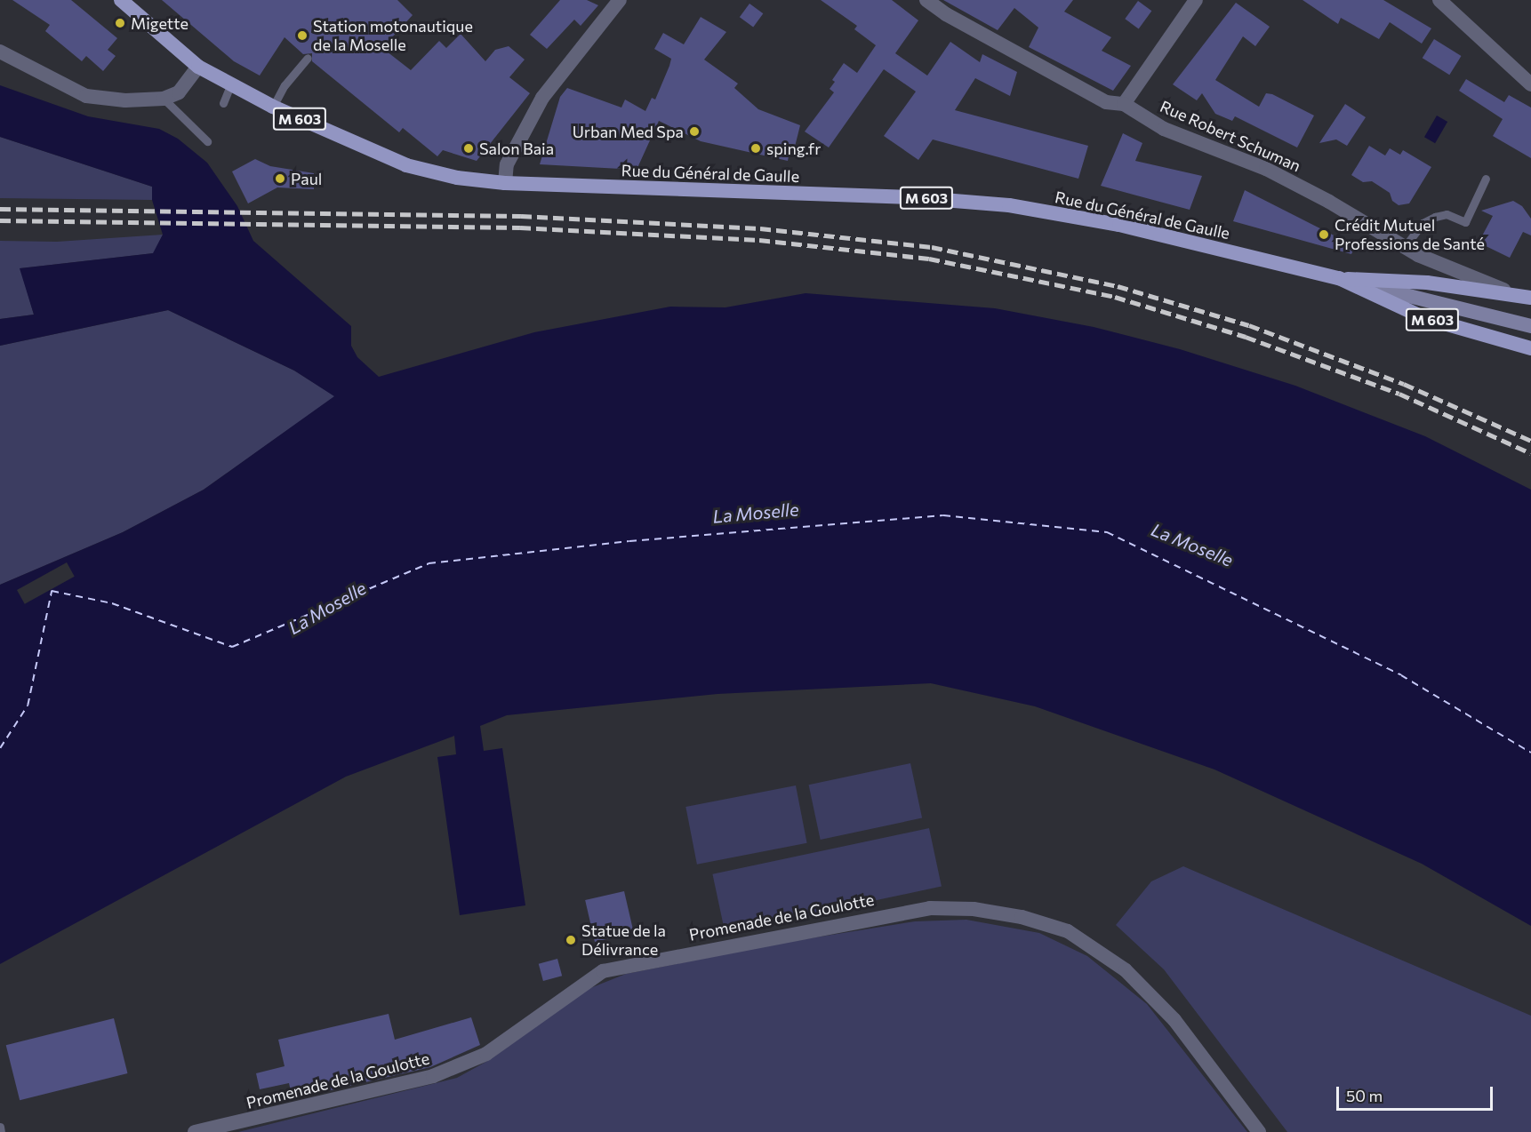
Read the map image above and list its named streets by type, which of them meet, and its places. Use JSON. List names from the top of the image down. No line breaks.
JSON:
{"streets":{"main road":["M 603","Rue du Général de Gaulle"],"street":["Rue Robert Schuman","Promenade de la Goulotte"]},"crossings":[["Rue Robert Schuman","Rue du Général de Gaulle"]],"water":["La Moselle"],"places":["Migette","Station motonautique de la Moselle","Urban Med Spa","Salon Baia","sping.fr","Paul","Crédit Mutuel Professions de Santé","Statue de la Délivrance"],"scale_bar":"50 m"}
